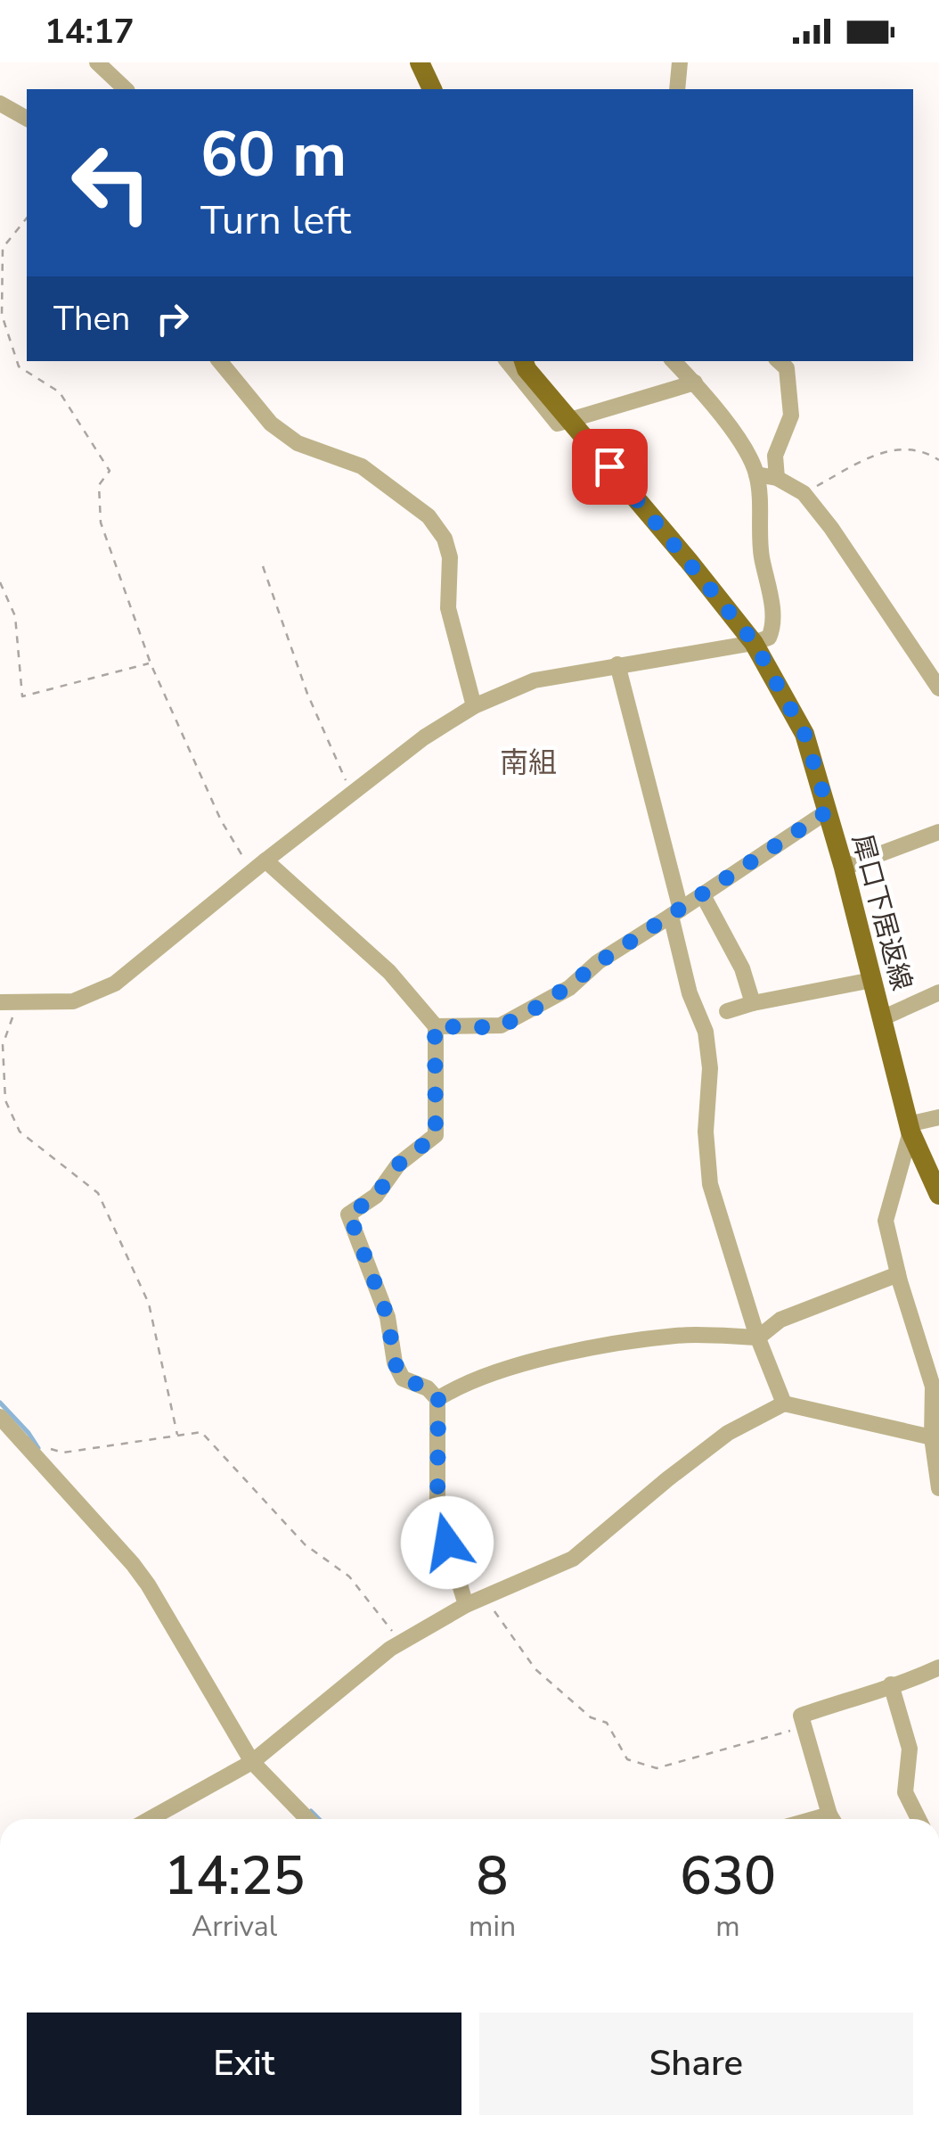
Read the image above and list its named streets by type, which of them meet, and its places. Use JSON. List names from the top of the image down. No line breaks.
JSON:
{"streets":{"main road":["犀口下居返線"]},"districts":["南組"],"page":{"status":"14:17","turn":["60 m","Turn left"],"then":"Then","eta":["14:25","Arrival","8","min","630","m"],"buttons":["Exit","Share"]}}
